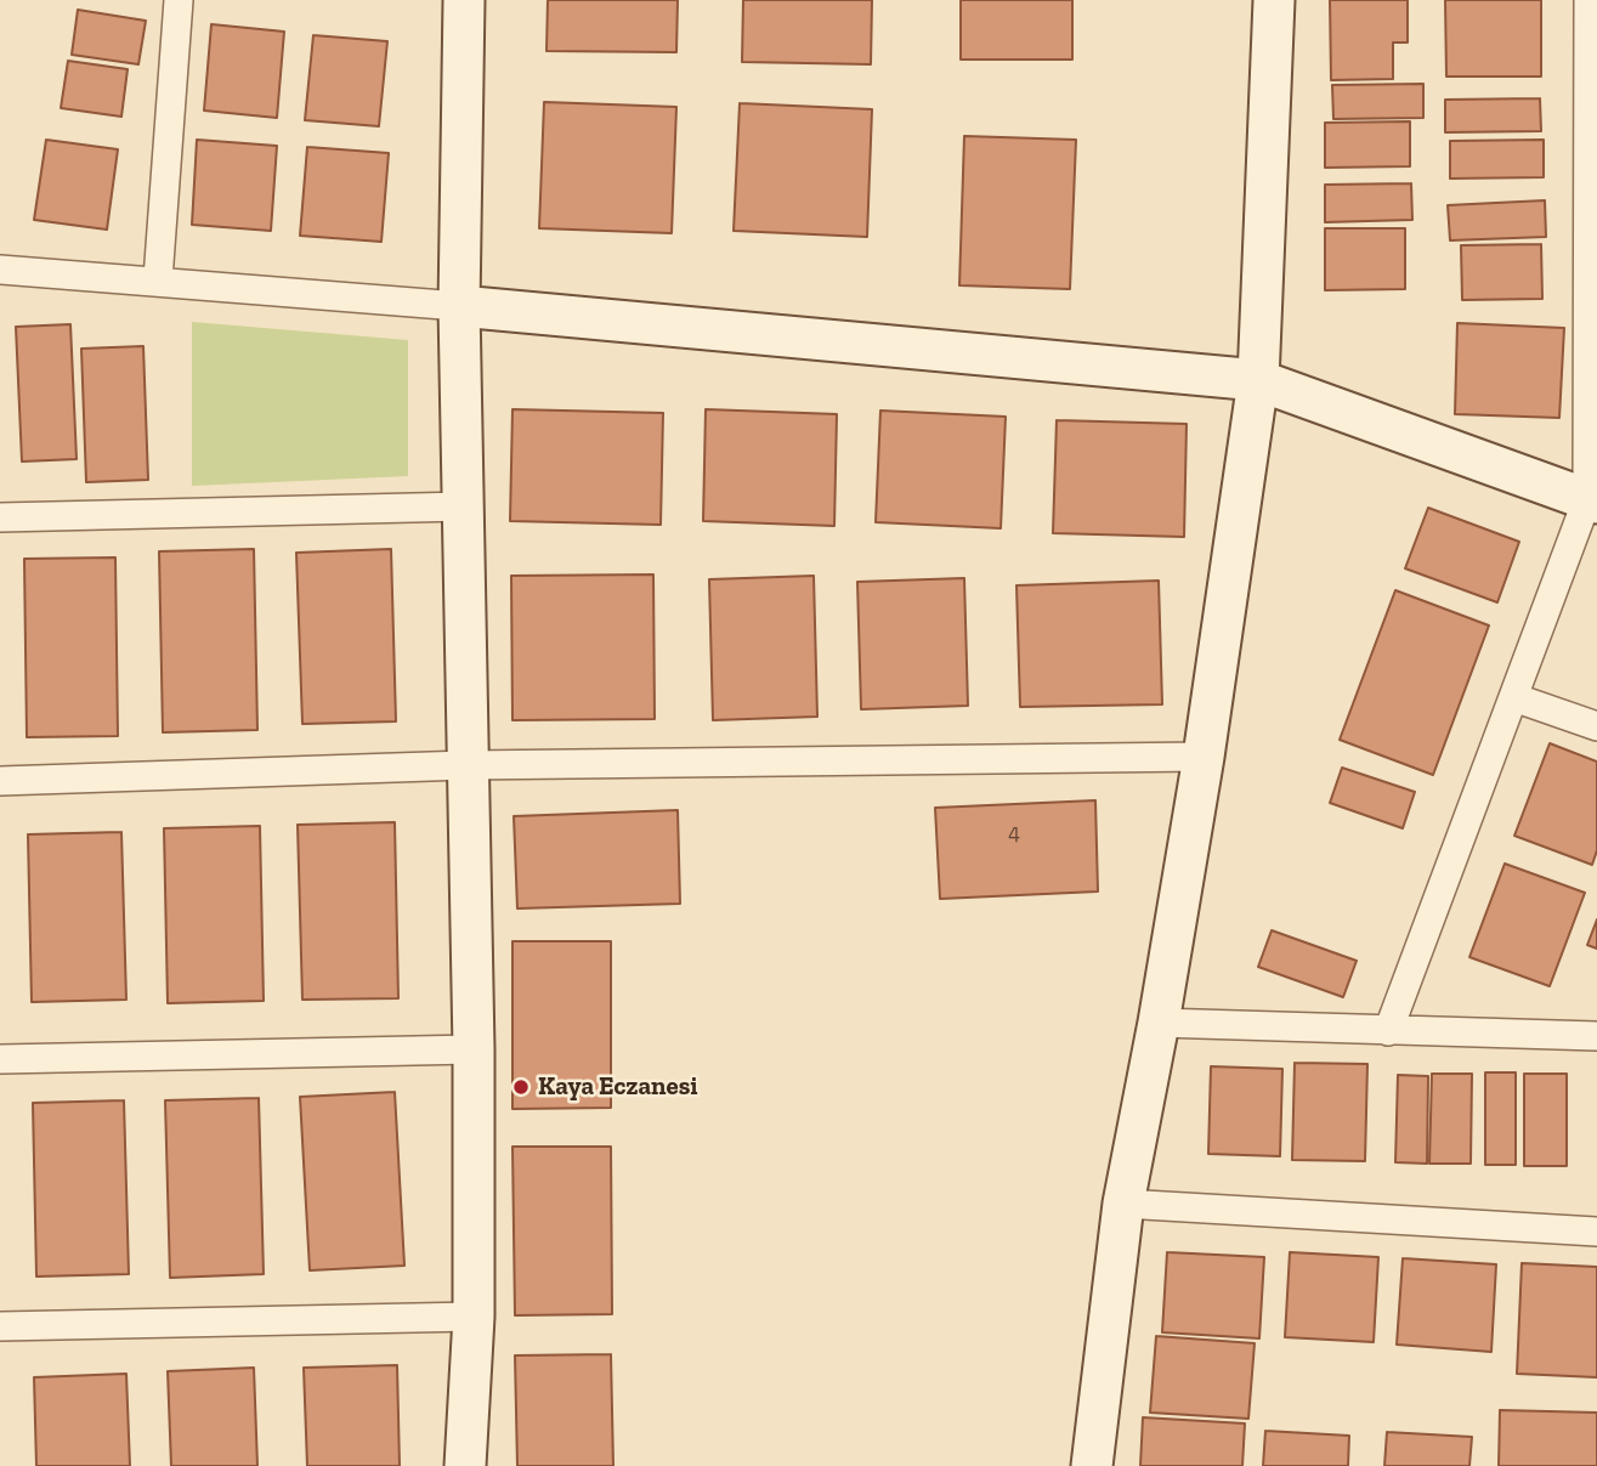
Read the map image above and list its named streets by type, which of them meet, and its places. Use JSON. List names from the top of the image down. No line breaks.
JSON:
{"places":["Kaya Eczanesi"],"house_numbers":["4"]}
